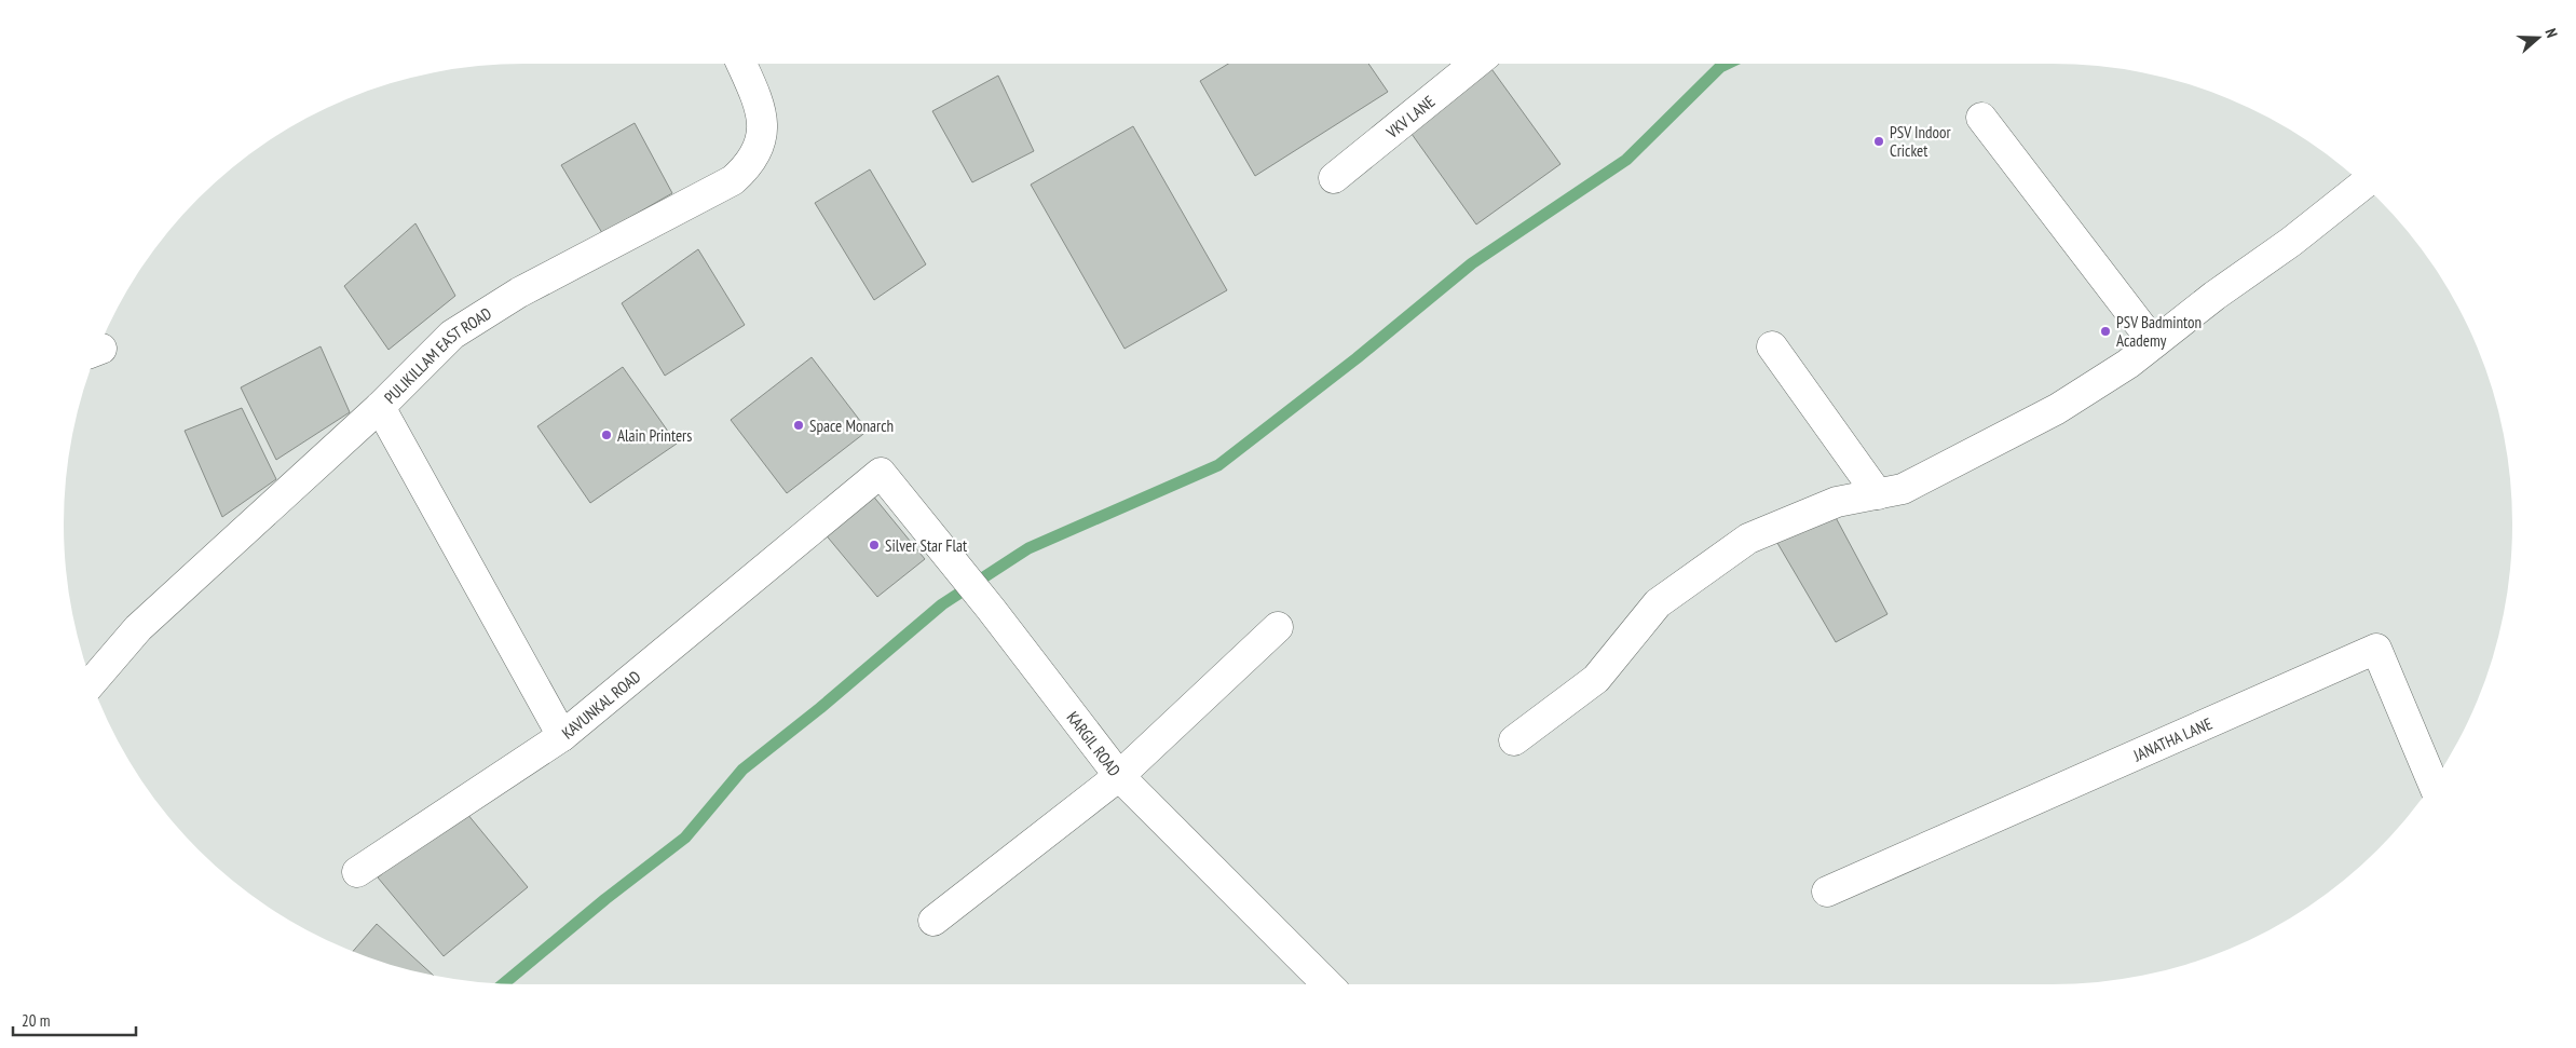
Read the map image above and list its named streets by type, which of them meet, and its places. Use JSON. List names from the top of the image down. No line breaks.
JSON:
{"streets":{"street":["VKV LANE","PULIKILLAM EAST ROAD","KAVUNKAL ROAD","JANATHA LANE","KARGIL ROAD"]},"crossings":[["PULIKILLAM EAST ROAD","KAVUNKAL ROAD"],["KAVUNKAL ROAD","KARGIL ROAD"]],"places":["PSV Indoor Cricket","PSV Badminton Academy","Space Monarch","Alain Printers","Silver Star Flat"],"scale_bar":"20 m","north":"right"}
